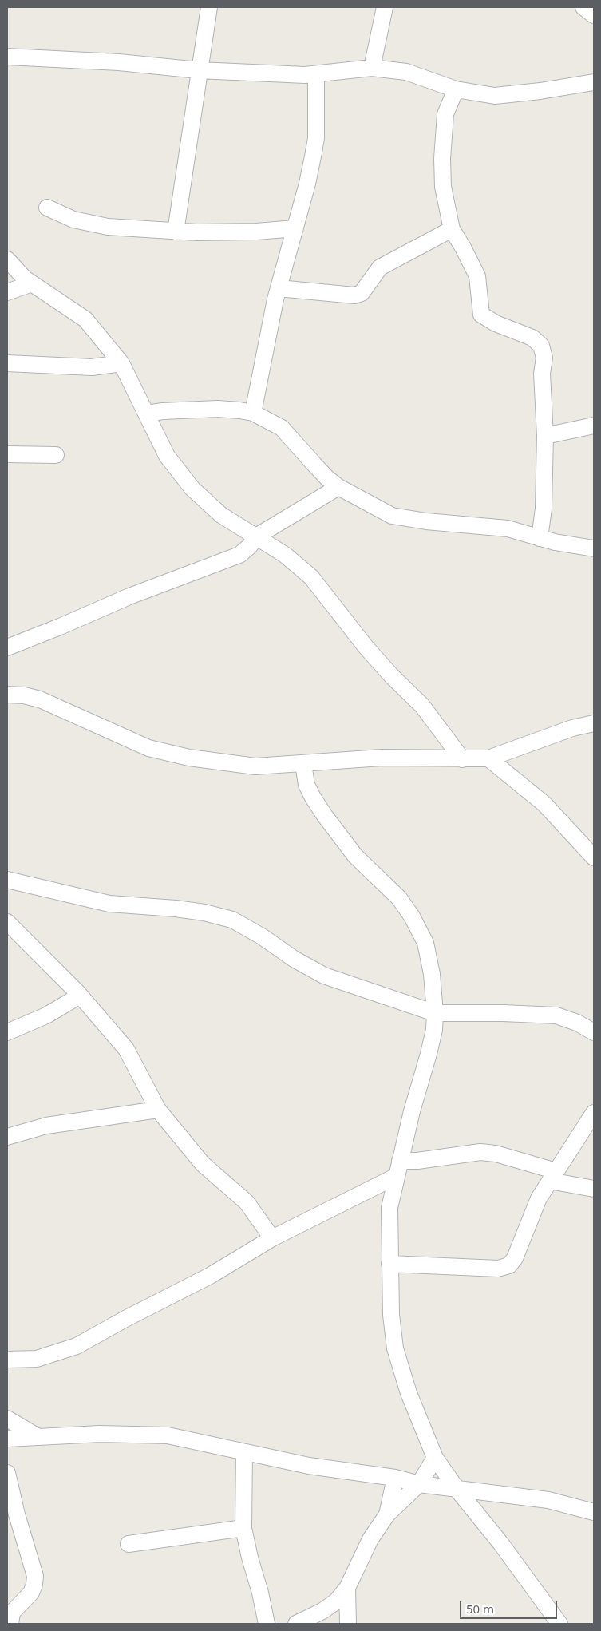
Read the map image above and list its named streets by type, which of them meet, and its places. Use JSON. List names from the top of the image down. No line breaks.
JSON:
{"scale_bar":"50 m"}
